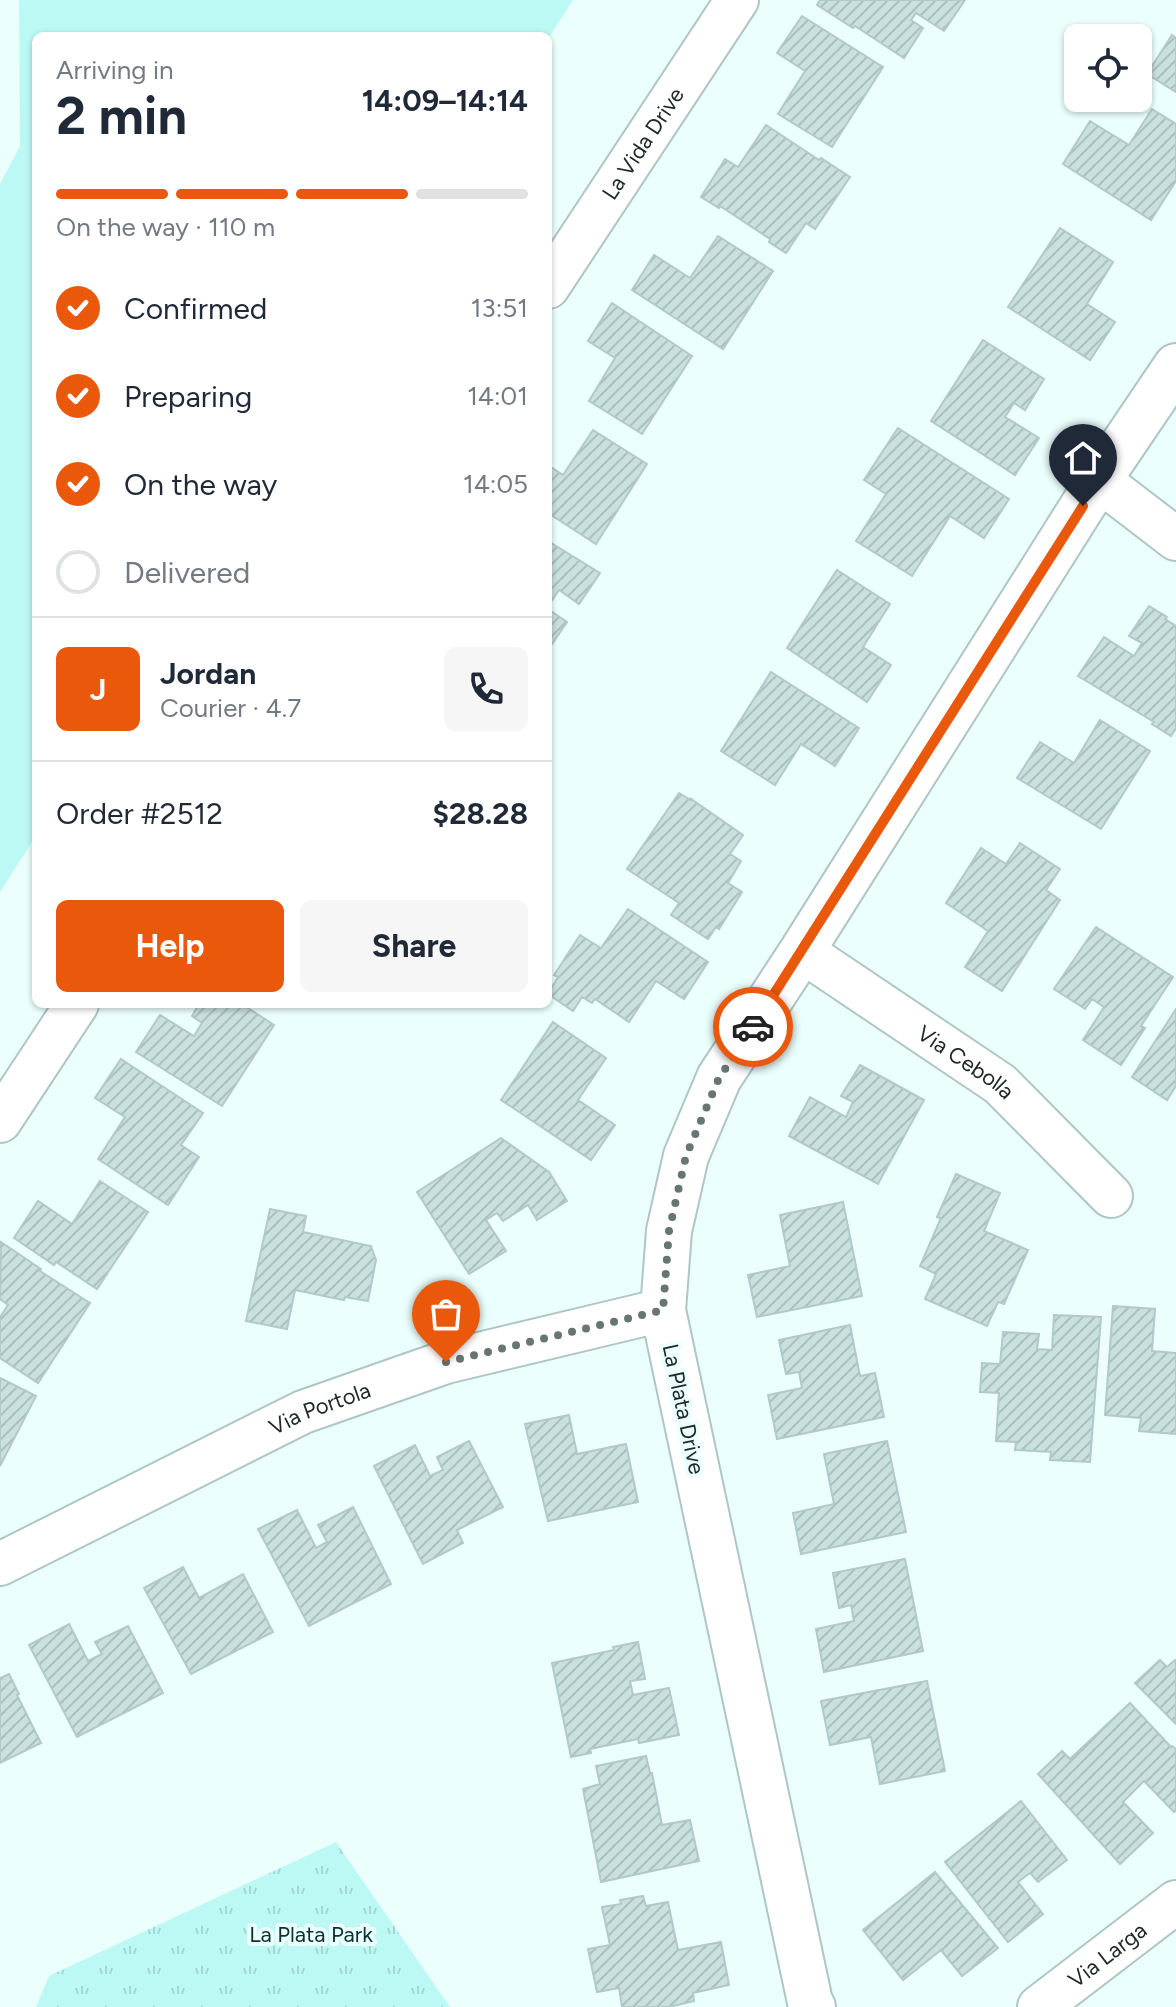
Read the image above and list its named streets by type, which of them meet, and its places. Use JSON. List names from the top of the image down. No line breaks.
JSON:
{"streets":{"street":["La Vida Drive","Via Cebolla","Via Portola","La Plata Drive","Via Larga"]},"crossings":[["Via Cebolla","La Plata Drive"],["Via Portola","La Plata Drive"]],"parks":["La Plata Park"],"page":{"heading":["2 min","Arriving in","14:09–14:14"],"panel":["Jordan","Courier · 4.7","Order #2512","$28.28"],"bar":"On the way · 110 m","list":[["Confirmed","13:51"],["Preparing","14:01"],["On the way","14:05"],"Delivered"],"round":"J","buttons":["Help","Share"]}}
